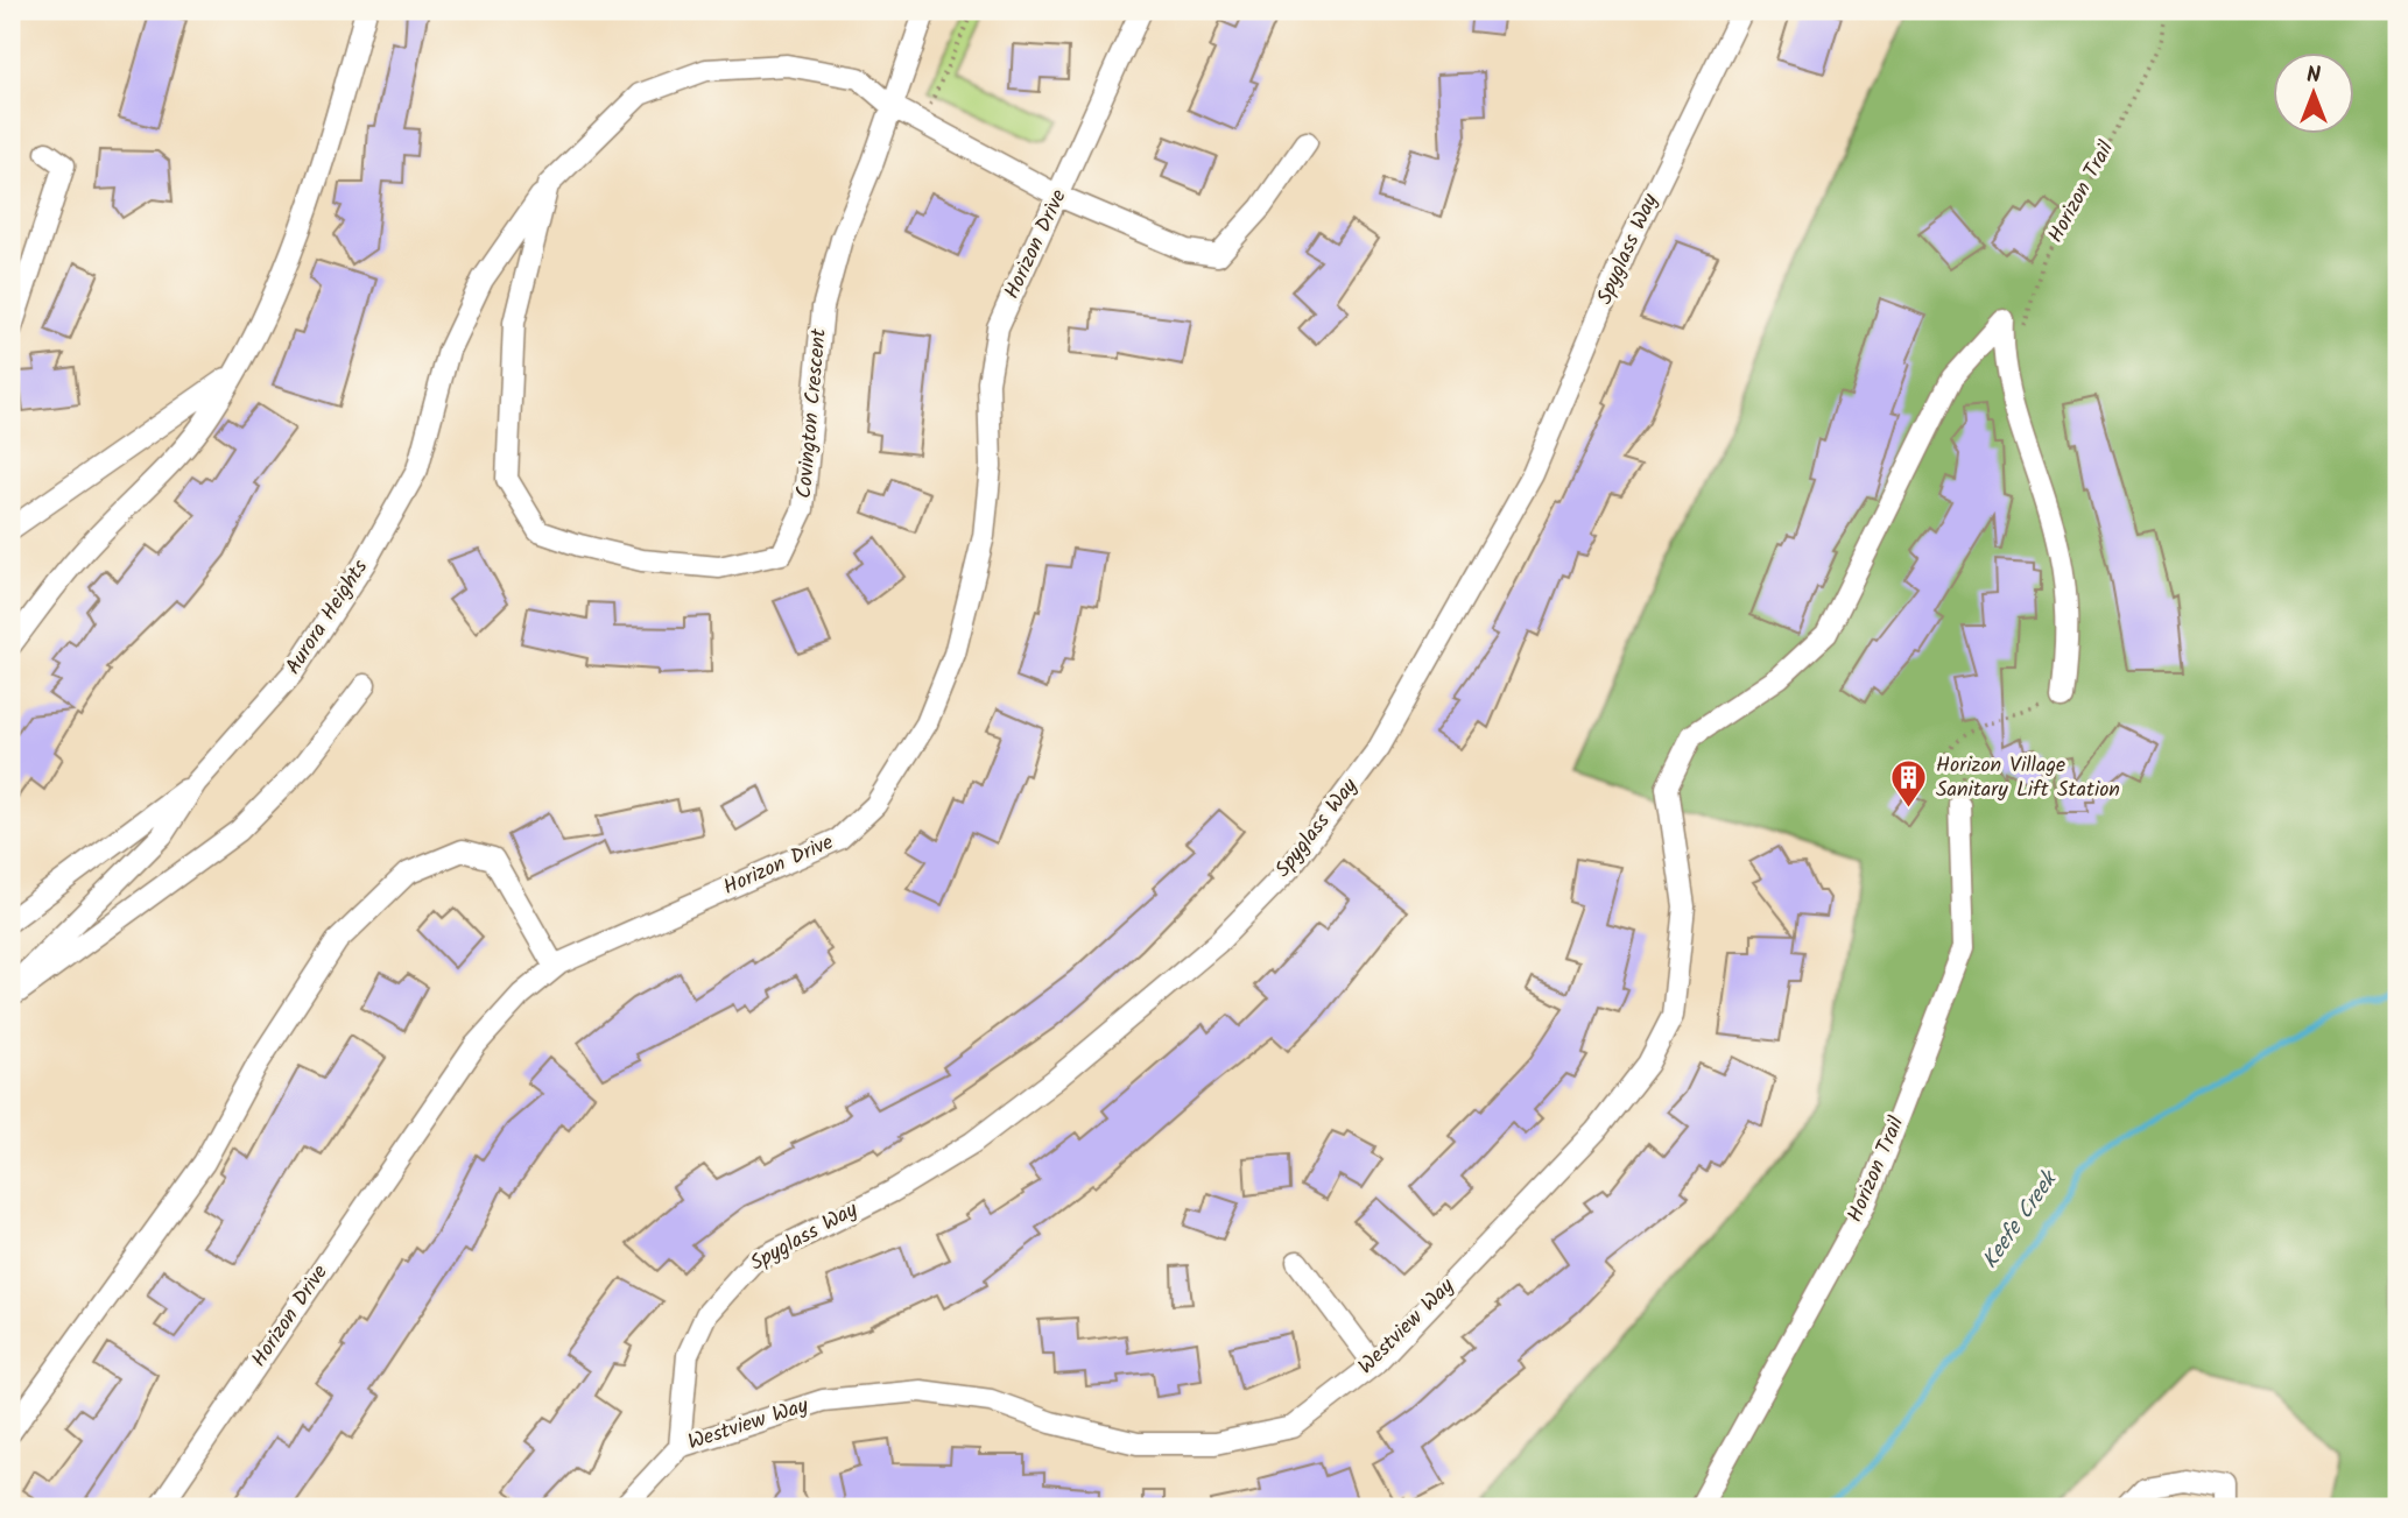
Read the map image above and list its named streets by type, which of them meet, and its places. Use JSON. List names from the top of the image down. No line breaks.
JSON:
{"streets":{"street":["Horizon Trail","Horizon Drive","Spyglass Way","Covington Crescent","Aurora Heights","Westview Way"]},"crossings":[["Spyglass Way","Westview Way"],["Covington Crescent","Aurora Heights"]],"water":["Keefe Creek"],"places":{"building":["Horizon Village Sanitary Lift Station"]},"north":"top"}
